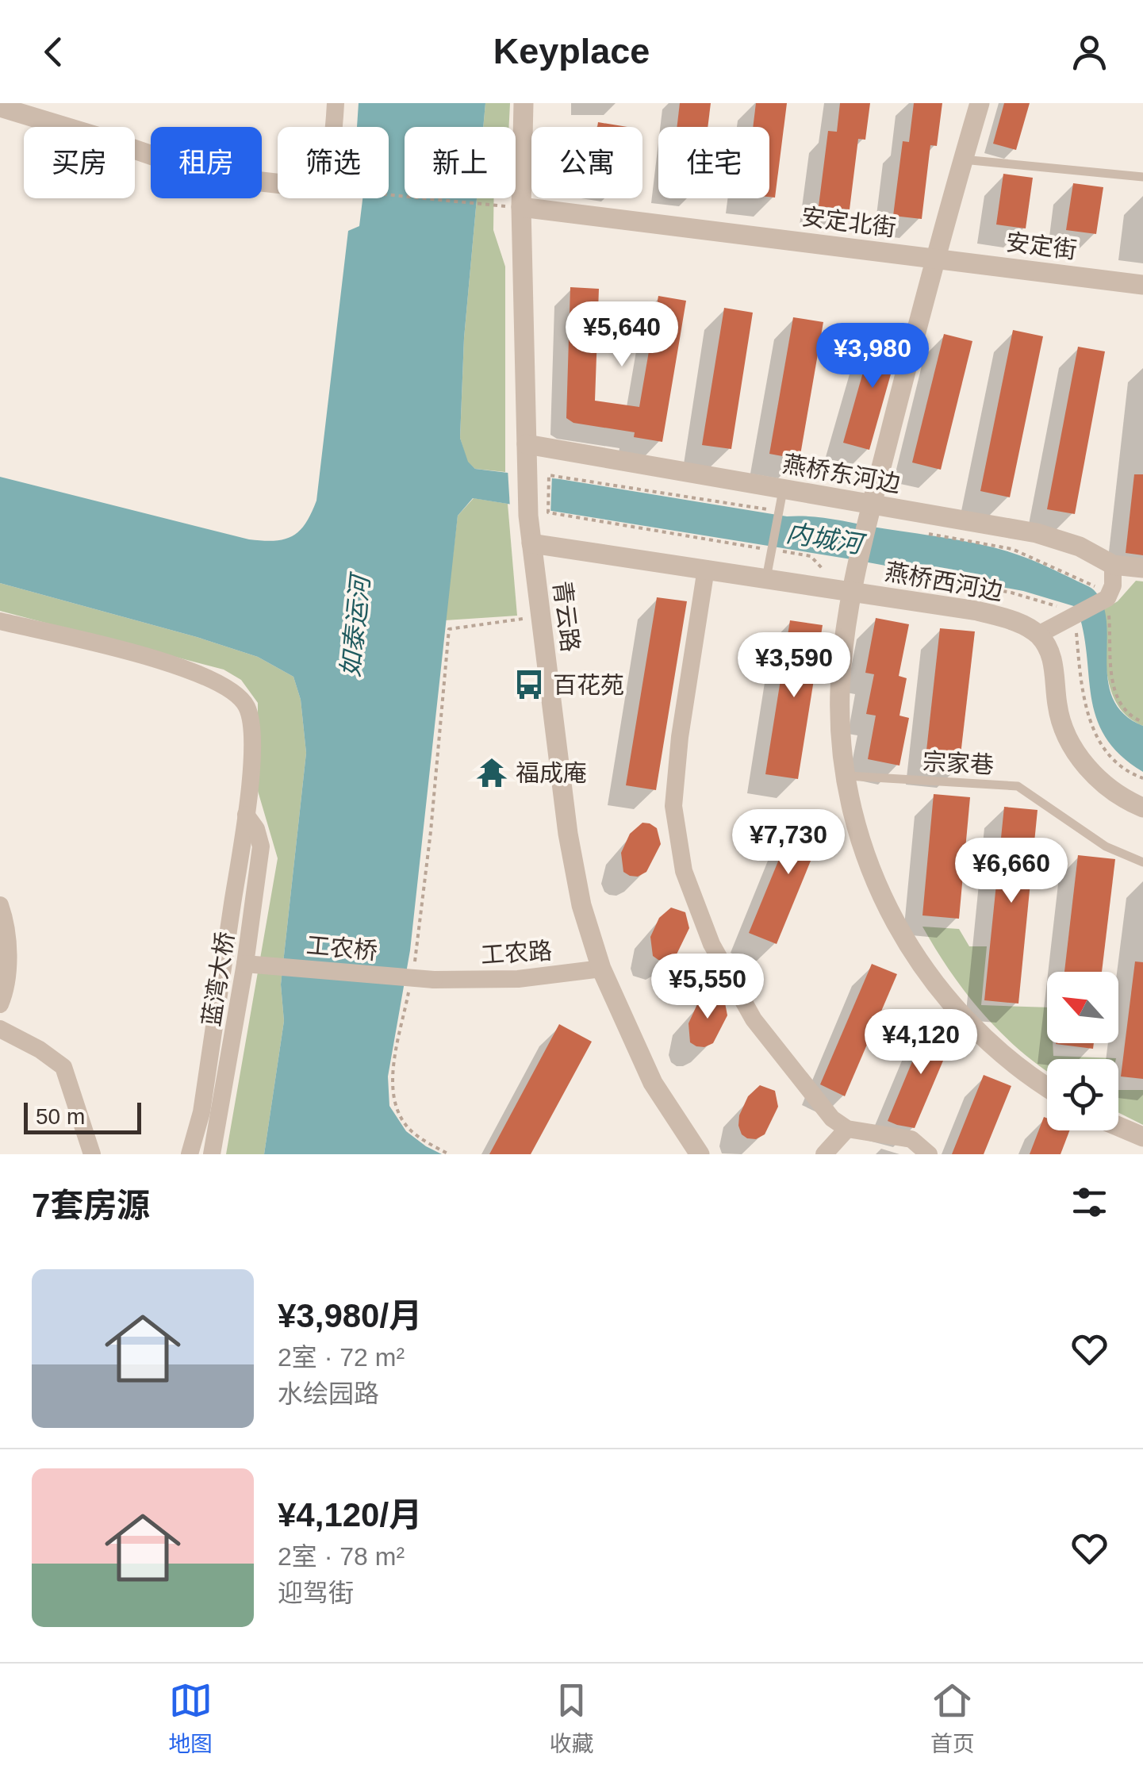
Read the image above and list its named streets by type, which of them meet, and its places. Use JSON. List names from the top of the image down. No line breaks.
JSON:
{"streets":{"street":["安定北街","安定街","燕桥东河边","燕桥西河边","青云路","工农桥","工农路","蓝湾大桥"],"lane":["宗家巷"]},"crossings":[["安定北街","安定街"],["安定北街","青云路"],["燕桥东河边","青云路"],["燕桥西河边","青云路"],["青云路","工农路"],["工农桥","工农路"],["工农桥","蓝湾大桥"]],"water":["内城河","如泰运河"],"places":{"bus stop":["百花苑"],"temple":["福成庵"]},"scale_bar":"50 m","north":"top left","page":{"header":"Keyplace","chip":["买房","租房","筛选","新上","公寓","住宅"],"price":["¥5,640","¥3,980","¥3,590","¥7,730","¥6,660","¥5,550","¥4,120"],"scale":"50 m","heading":"7套房源","list":[{"name":"¥3,980/月","note":"2室 · 72 m² · 水绘园路"},{"name":"¥4,120/月","note":"2室 · 78 m² · 迎驾街"}],"tabs":["地图","收藏","首页"]}}
